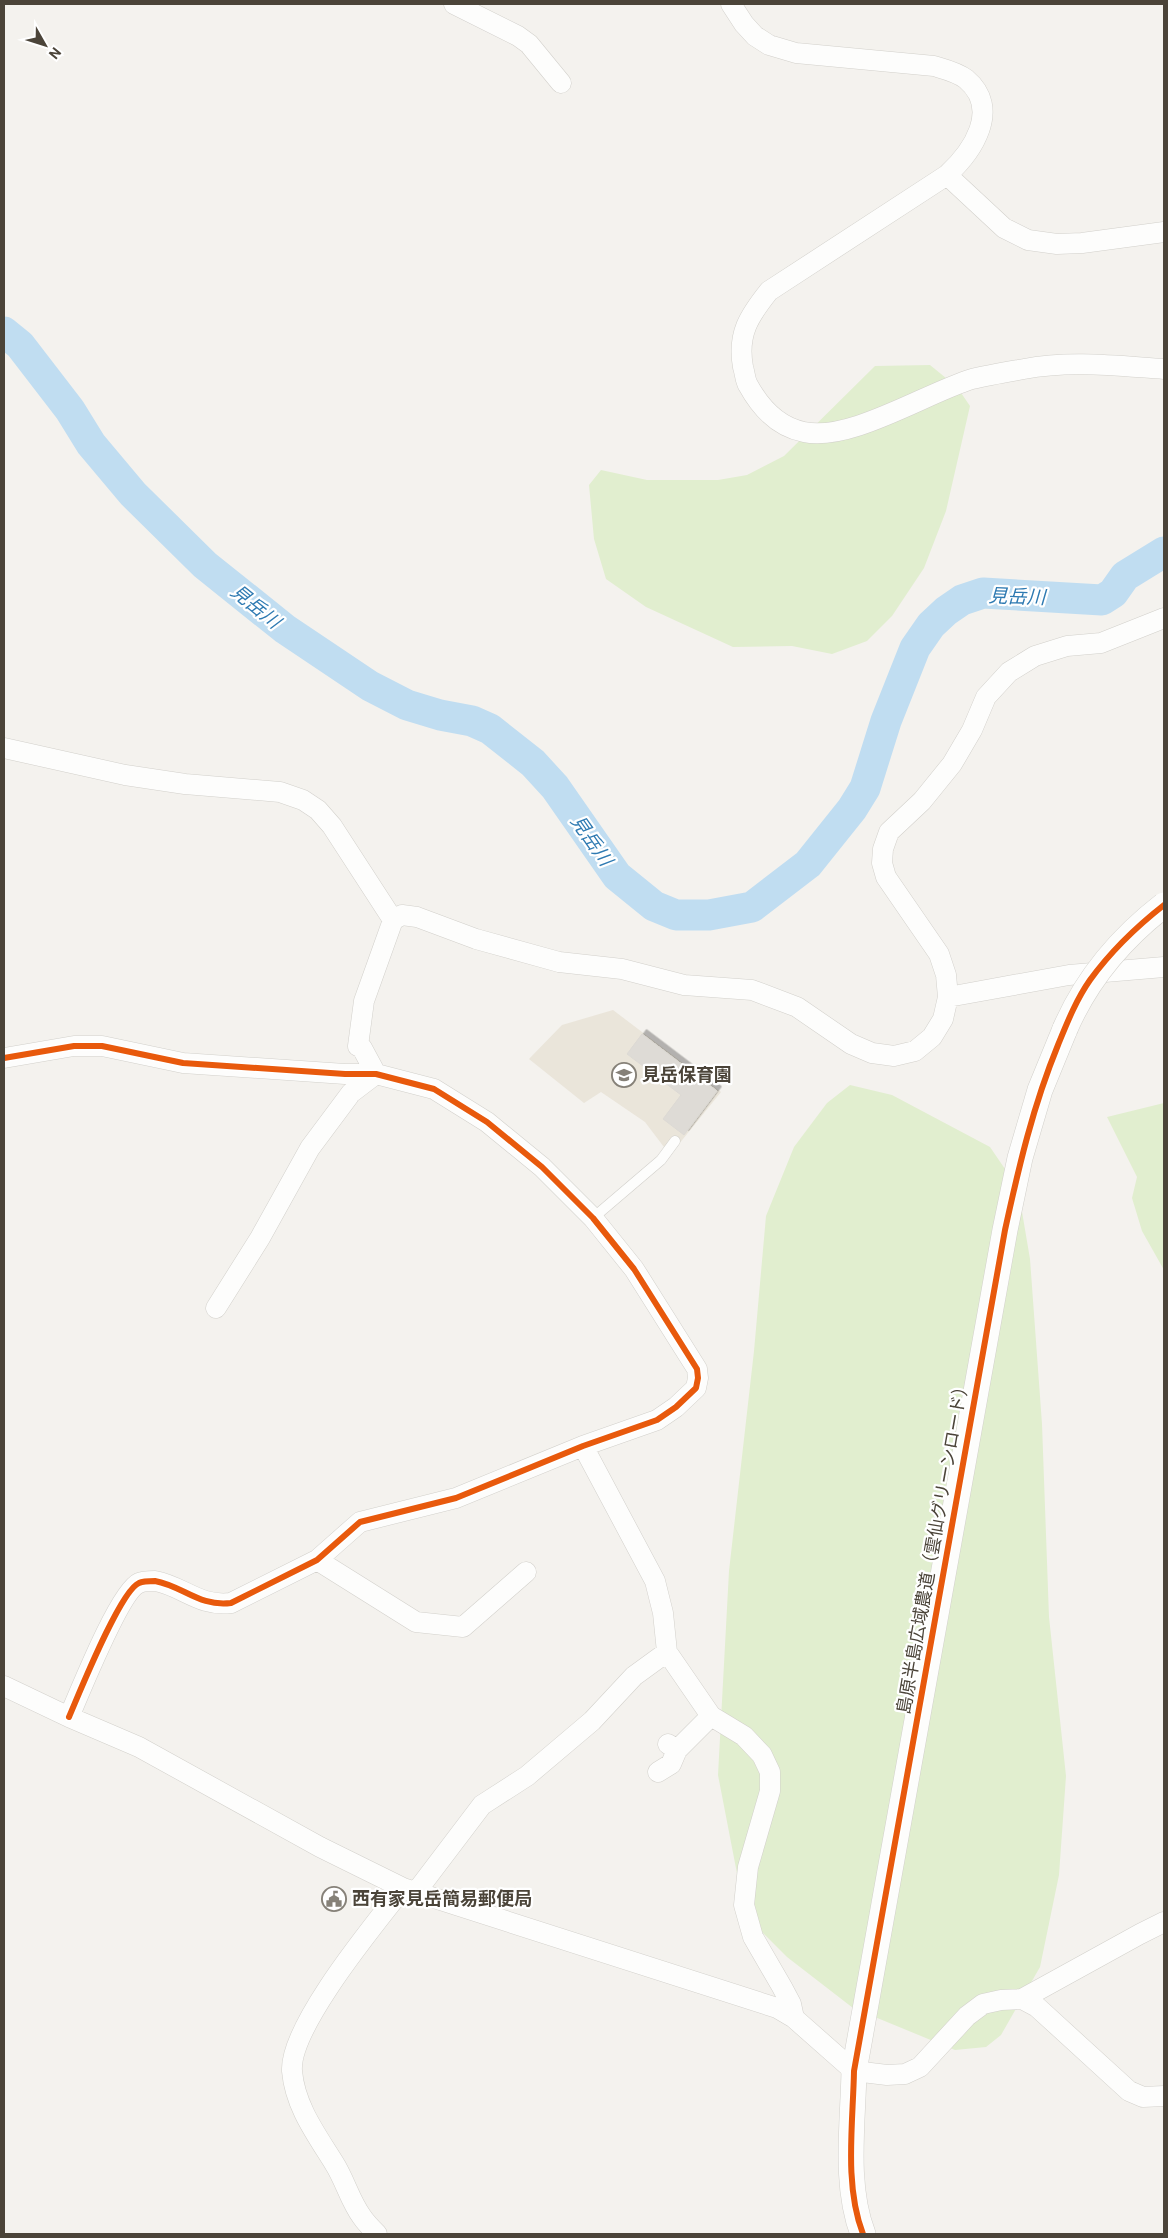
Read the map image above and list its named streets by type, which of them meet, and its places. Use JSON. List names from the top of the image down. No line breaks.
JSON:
{"streets":{"street":["島原半島広域農道（雲仙グリーンロード）"]},"water":["見岳川"],"places":{"school or university":["見岳保育園"],"public building":["西有家見岳簡易郵便局"]},"north":"bottom right"}
